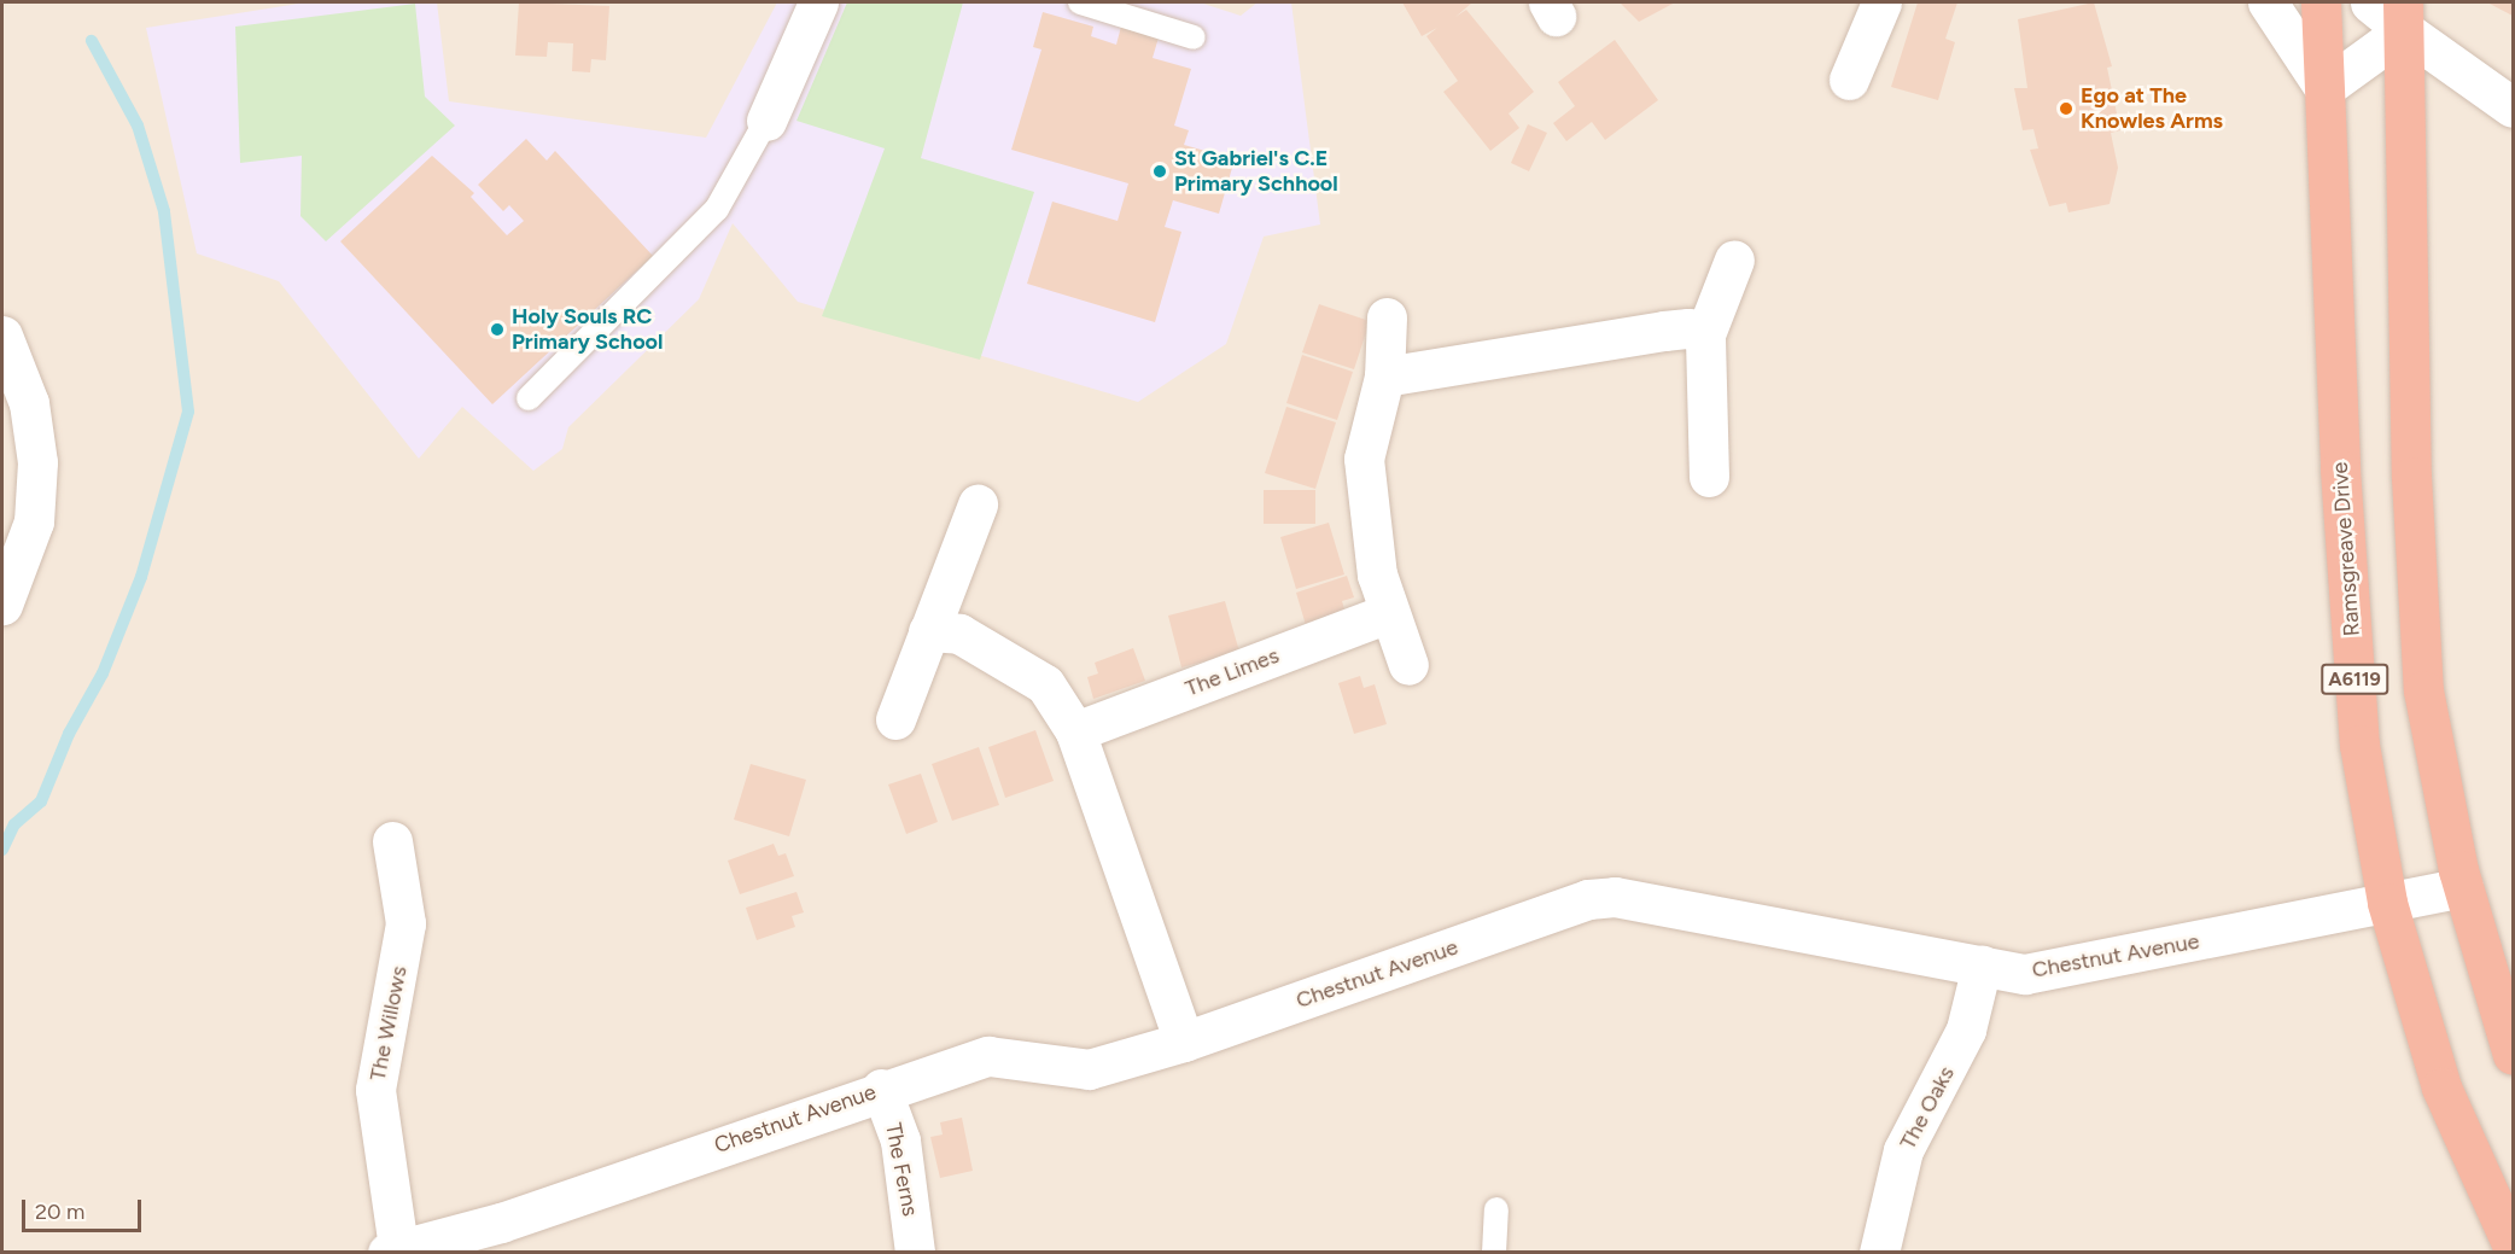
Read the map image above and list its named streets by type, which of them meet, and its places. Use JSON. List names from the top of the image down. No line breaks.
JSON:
{"streets":{"highway":["Ramsgreave Drive","A6119"],"street":["The Limes","Chestnut Avenue","The Willows","The Oaks","The Ferns"]},"crossings":[["Ramsgreave Drive","Chestnut Avenue"],["Chestnut Avenue","The Willows"],["Chestnut Avenue","The Oaks"],["Chestnut Avenue","The Ferns"]],"places":["Ego at The Knowles Arms","St Gabriel's C.E Primary Schhool","Holy Souls RC Primary School"],"scale_bar":"20 m"}
